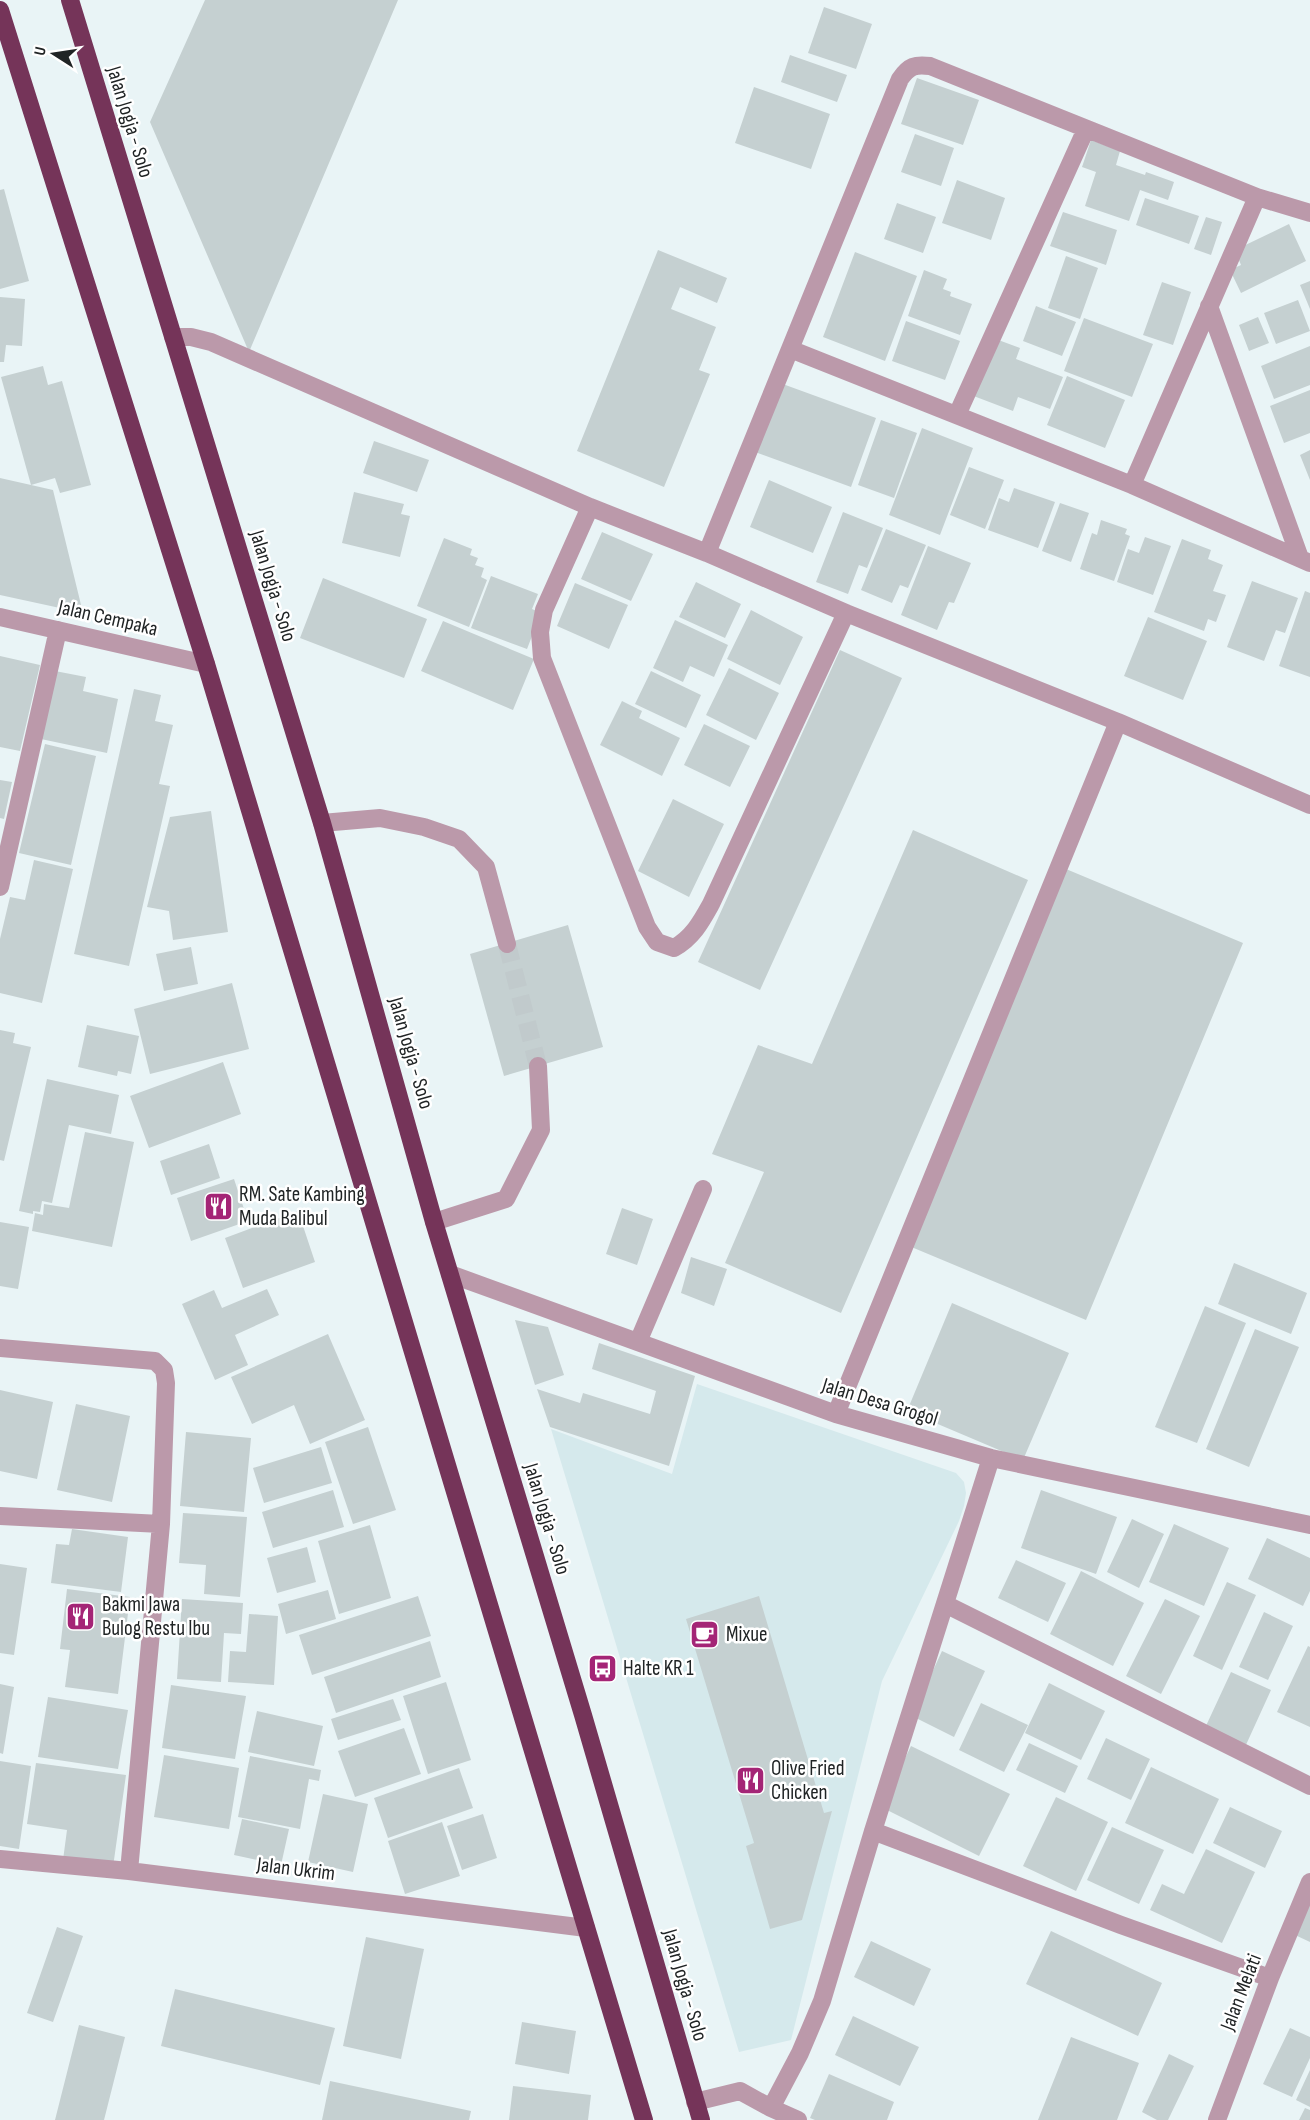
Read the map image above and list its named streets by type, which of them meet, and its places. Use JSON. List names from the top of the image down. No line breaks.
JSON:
{"streets":{"highway":["Jalan Jogja - Solo"],"street":["Jalan Cempaka","Jalan Desa Grogol","Jalan Ukrim","Jalan Melati"]},"crossings":[["Jalan Jogja - Solo","Jalan Desa Grogol"]],"places":{"restaurant":["RM. Sate Kambing Muda Balibul","Bakmi Jawa Bulog Restu Ibu","Olive Fried Chicken"],"cafe":["Mixue"],"bus stop":["Halte KR 1"]},"north":"left"}
